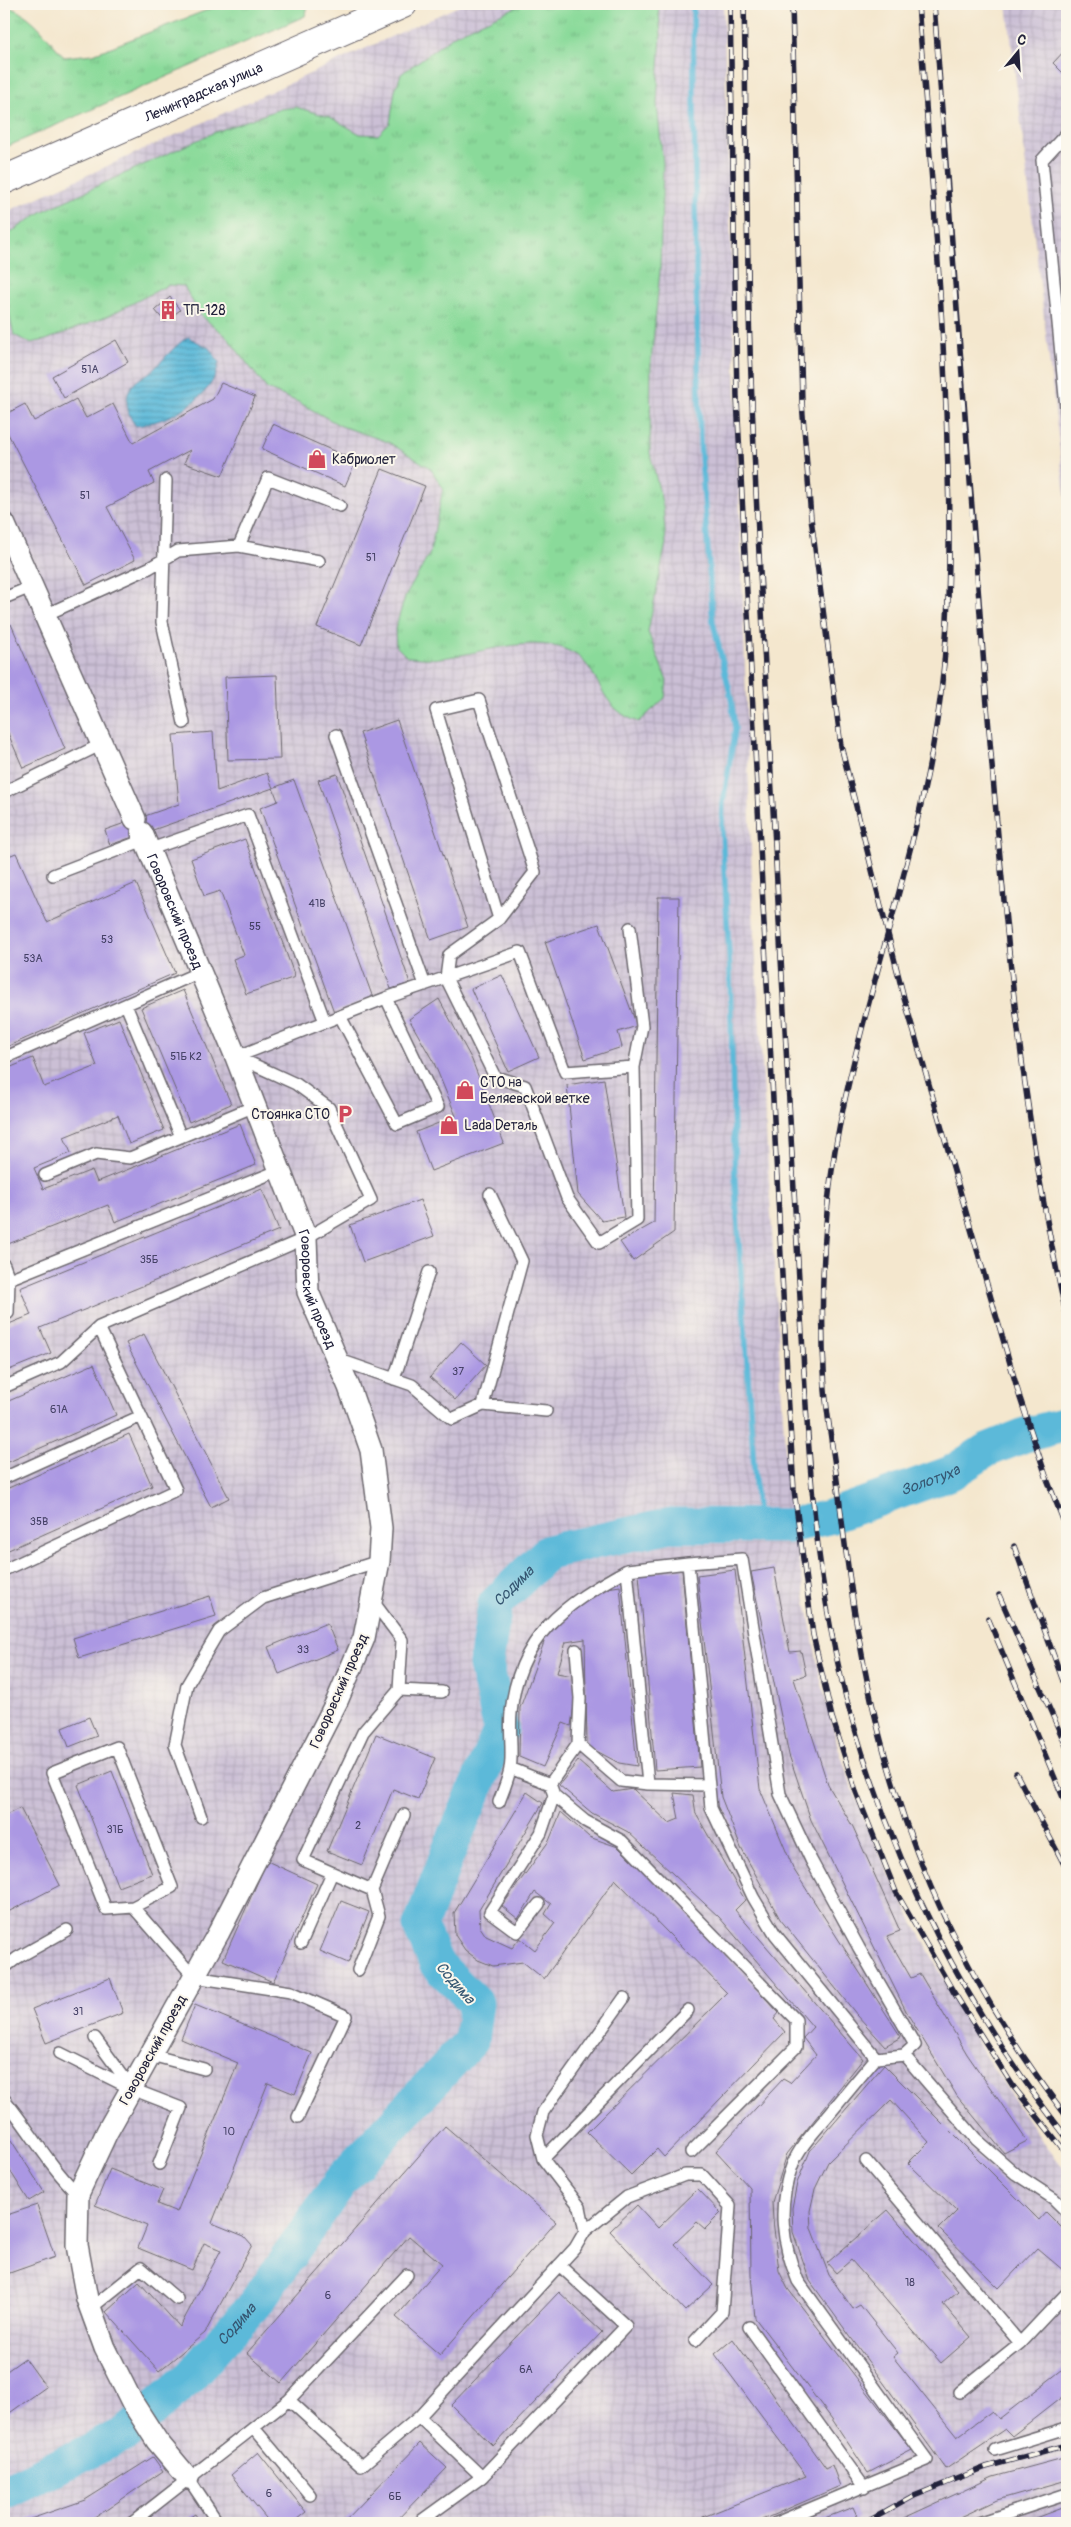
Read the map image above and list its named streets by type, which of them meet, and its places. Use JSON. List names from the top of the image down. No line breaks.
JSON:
{"streets":{"main road":["Ленинградская улица"],"street":["Говоровский проезд"]},"water":["Золотуха","Содима"],"places":{"building":["ТП-128"],"shop":["Кабриолет","СТО на Беляевской ветке","Lada Dеталь"],"parking":["Стоянка СТО"]},"house_numbers":["51А","51","51","41В","55","53","53А","51Б К2","35Б","37","61А","35В","33","2","31Б","31","10","18","6","6А","6","6Б"],"north":"top"}
